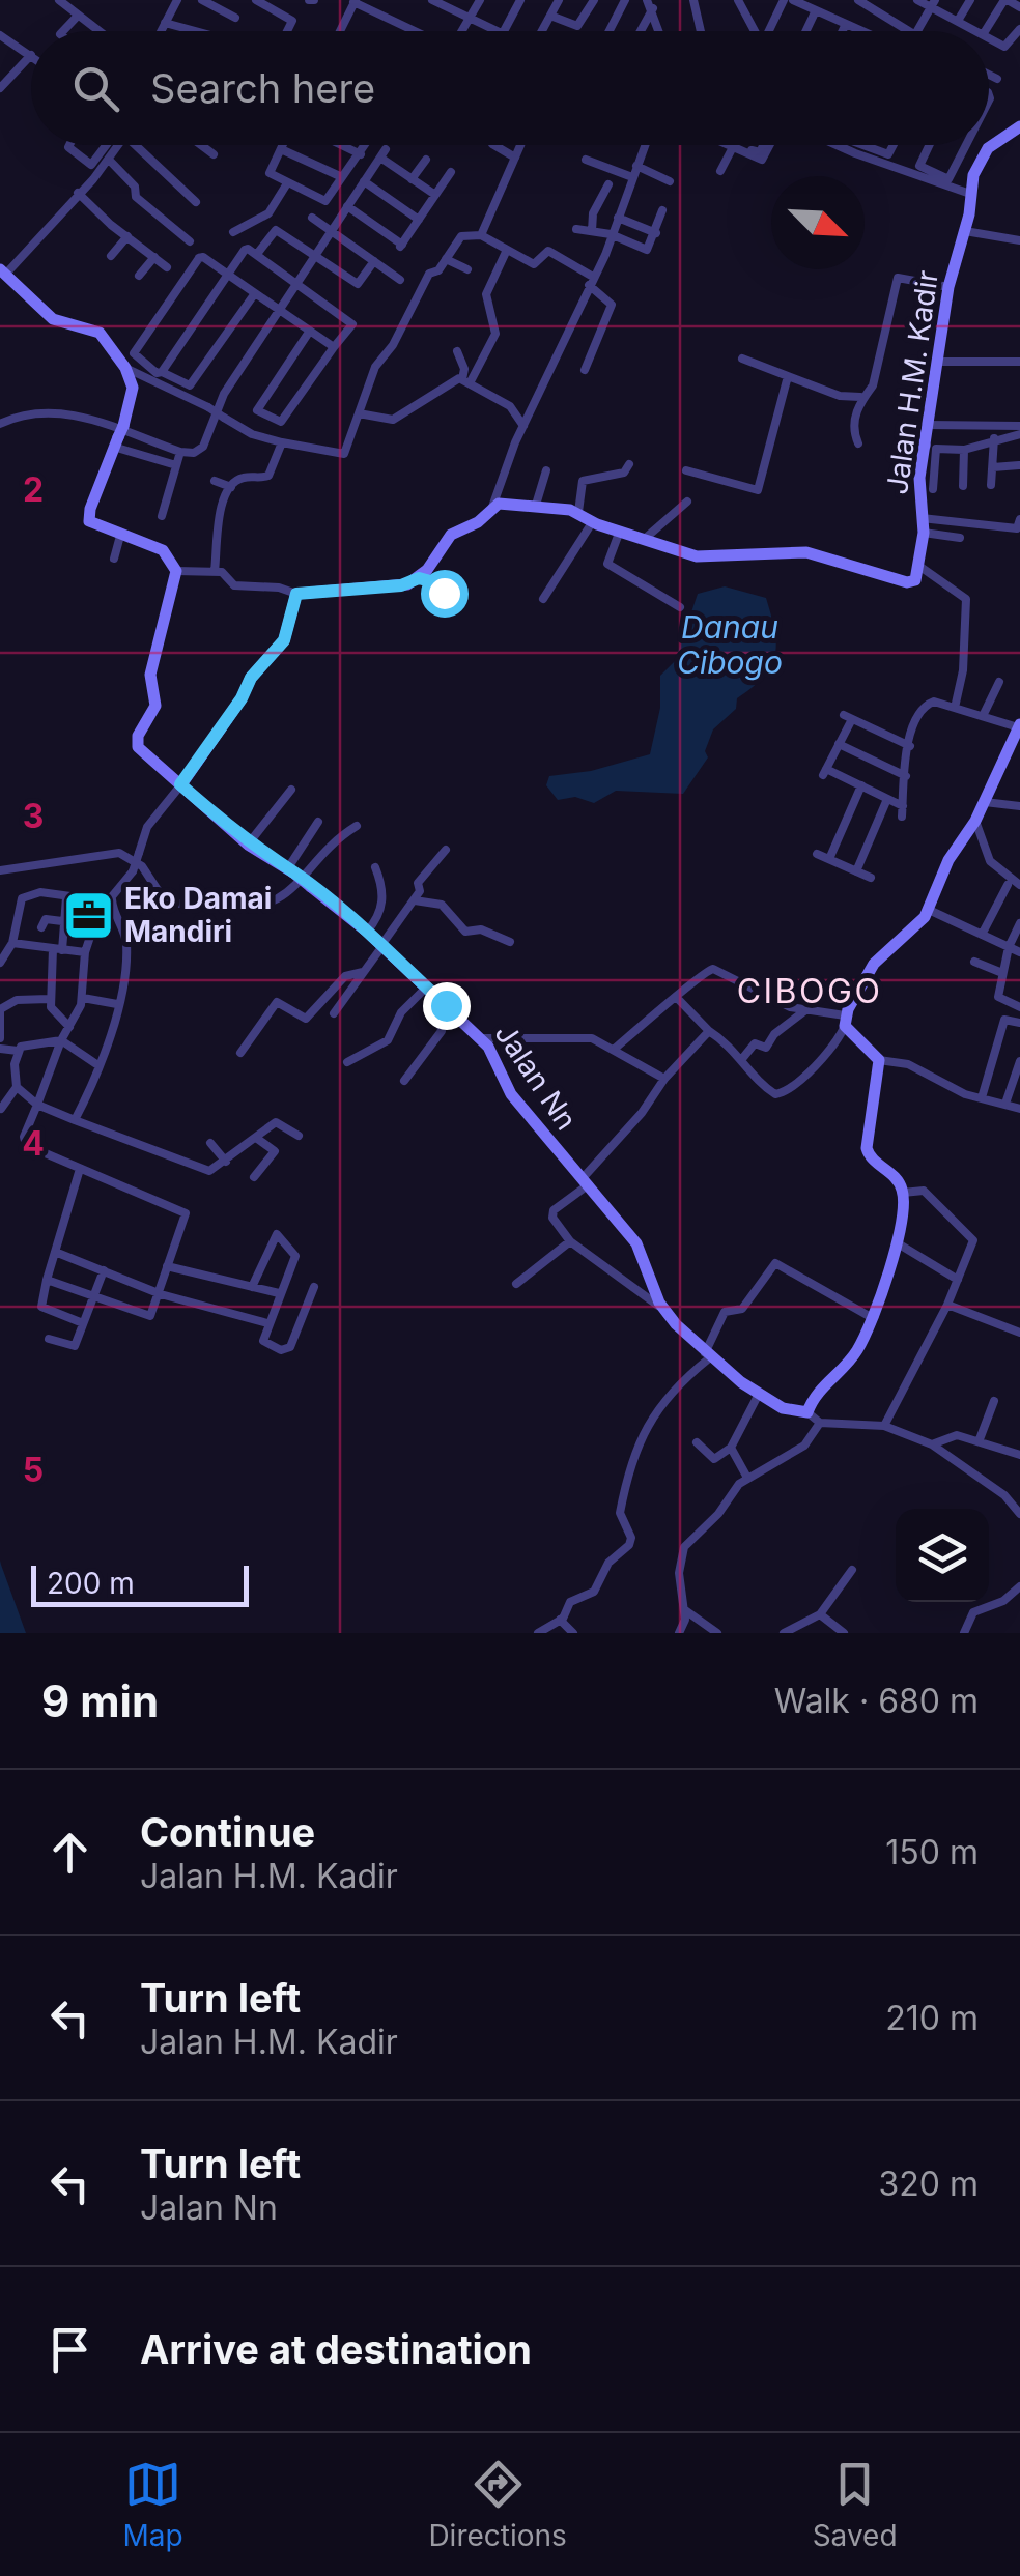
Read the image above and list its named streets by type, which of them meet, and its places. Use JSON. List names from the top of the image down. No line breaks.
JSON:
{"streets":{"street":["Jalan H.M. Kadir","Jalan Nn"]},"districts":["CIBOGO"],"water":["Danau Cibogo"],"places":{"office":["Eko Damai Mandiri"]},"scale_bar":"200 m","north":"bottom right","page":{"search":"Search here","scale":"200 m","heading":["9 min","Walk · 680 m"],"list":[["Continue","Jalan H.M. Kadir","150 m"],["Turn left","Jalan H.M. Kadir","210 m"],["Turn left","Jalan Nn","320 m"],"Arrive at destination"],"nav":["Map","Directions","Saved"]},"grid":{"rows":["2","3","4","5"]}}
